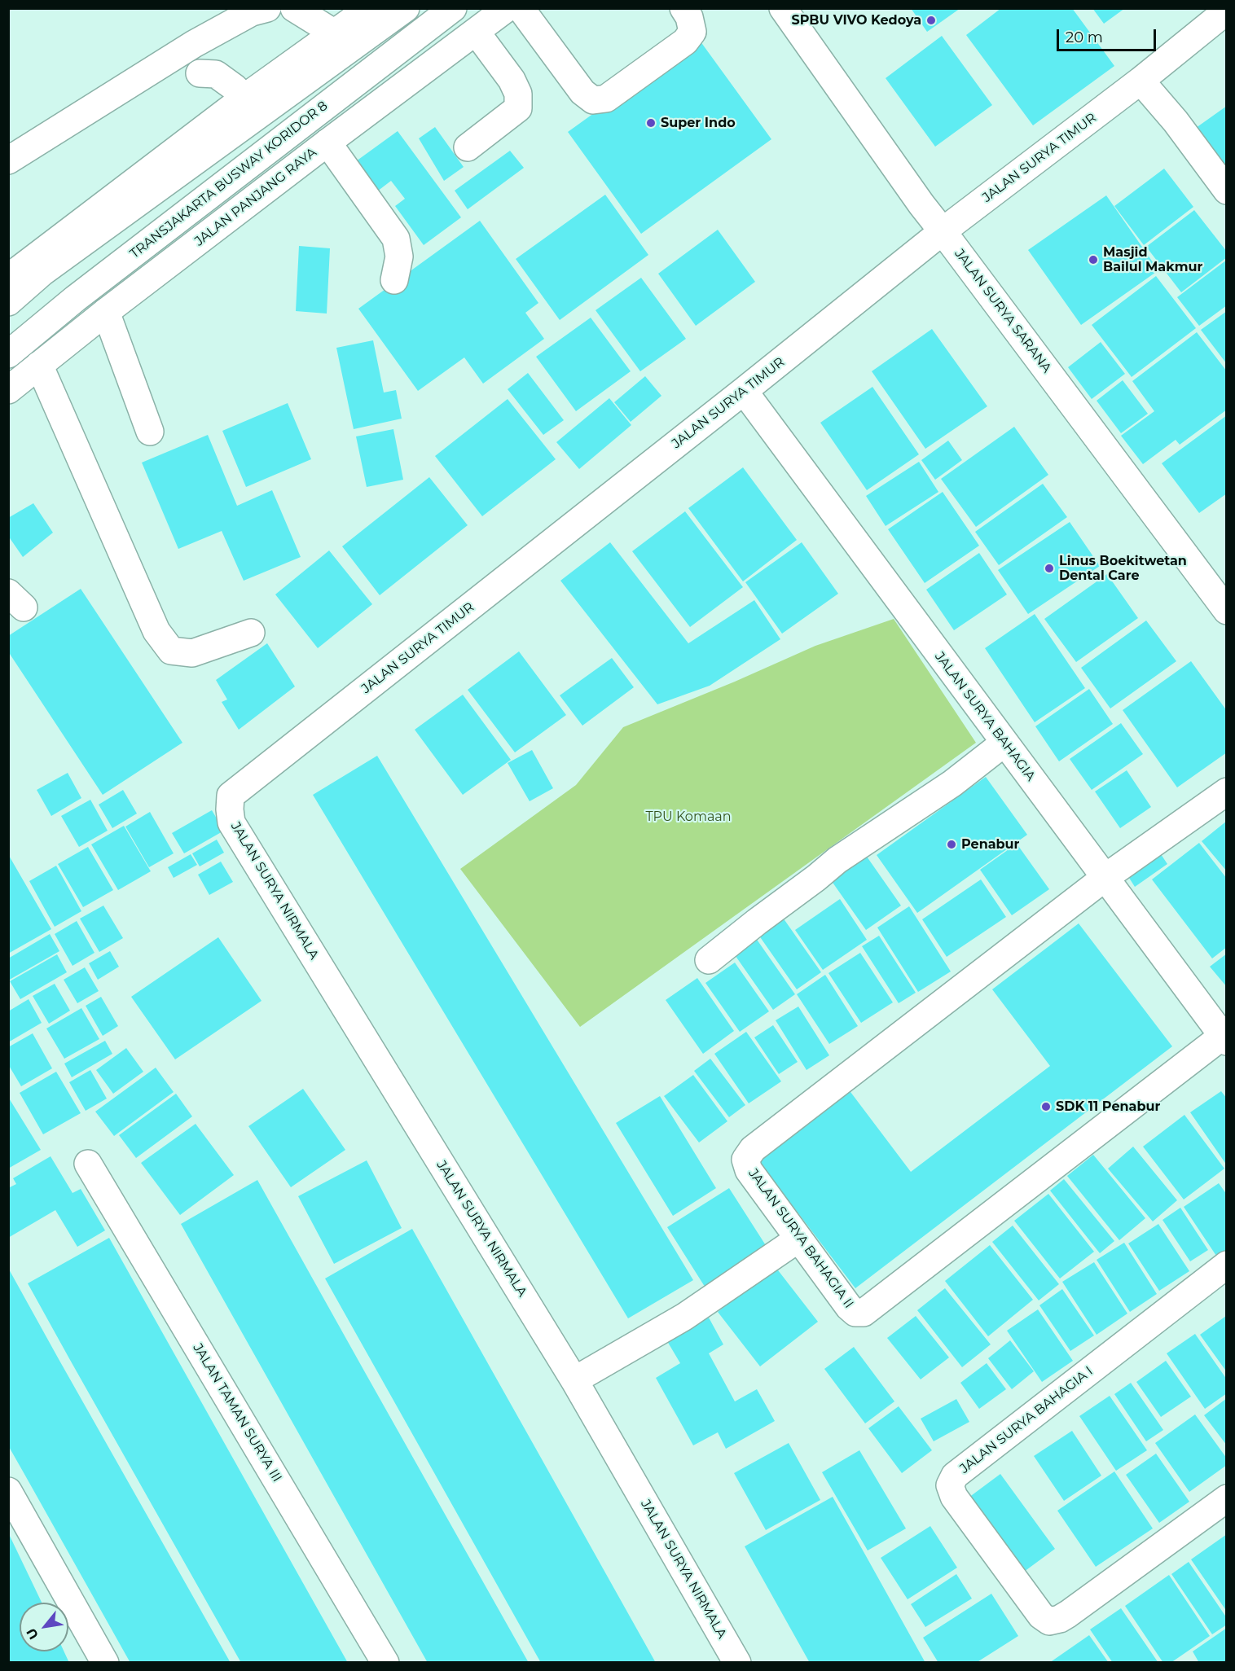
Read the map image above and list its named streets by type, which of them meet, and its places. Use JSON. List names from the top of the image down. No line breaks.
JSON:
{"streets":{"street":["JALAN SURYA TIMUR","TRANSJAKARTA BUSWAY KORIDOR 8","JALAN PANJANG RAYA","JALAN SURYA SARANA","JALAN SURYA BAHAGIA","JALAN SURYA NIRMALA","JALAN SURYA BAHAGIA II","JALAN TAMAN SURYA III","JALAN SURYA BAHAGIA I"]},"crossings":[["JALAN SURYA TIMUR","JALAN SURYA SARANA"],["JALAN SURYA TIMUR","JALAN SURYA BAHAGIA"],["JALAN SURYA TIMUR","JALAN SURYA NIRMALA"],["JALAN SURYA BAHAGIA","JALAN SURYA BAHAGIA II"]],"parks":["TPU Komaan"],"places":["SPBU VIVO Kedoya","Super Indo","Masjid Bailul Makmur","Linus Boekitwetan Dental Care","Penabur","SDK 11 Penabur"],"scale_bar":"20 m","north":"bottom left"}
